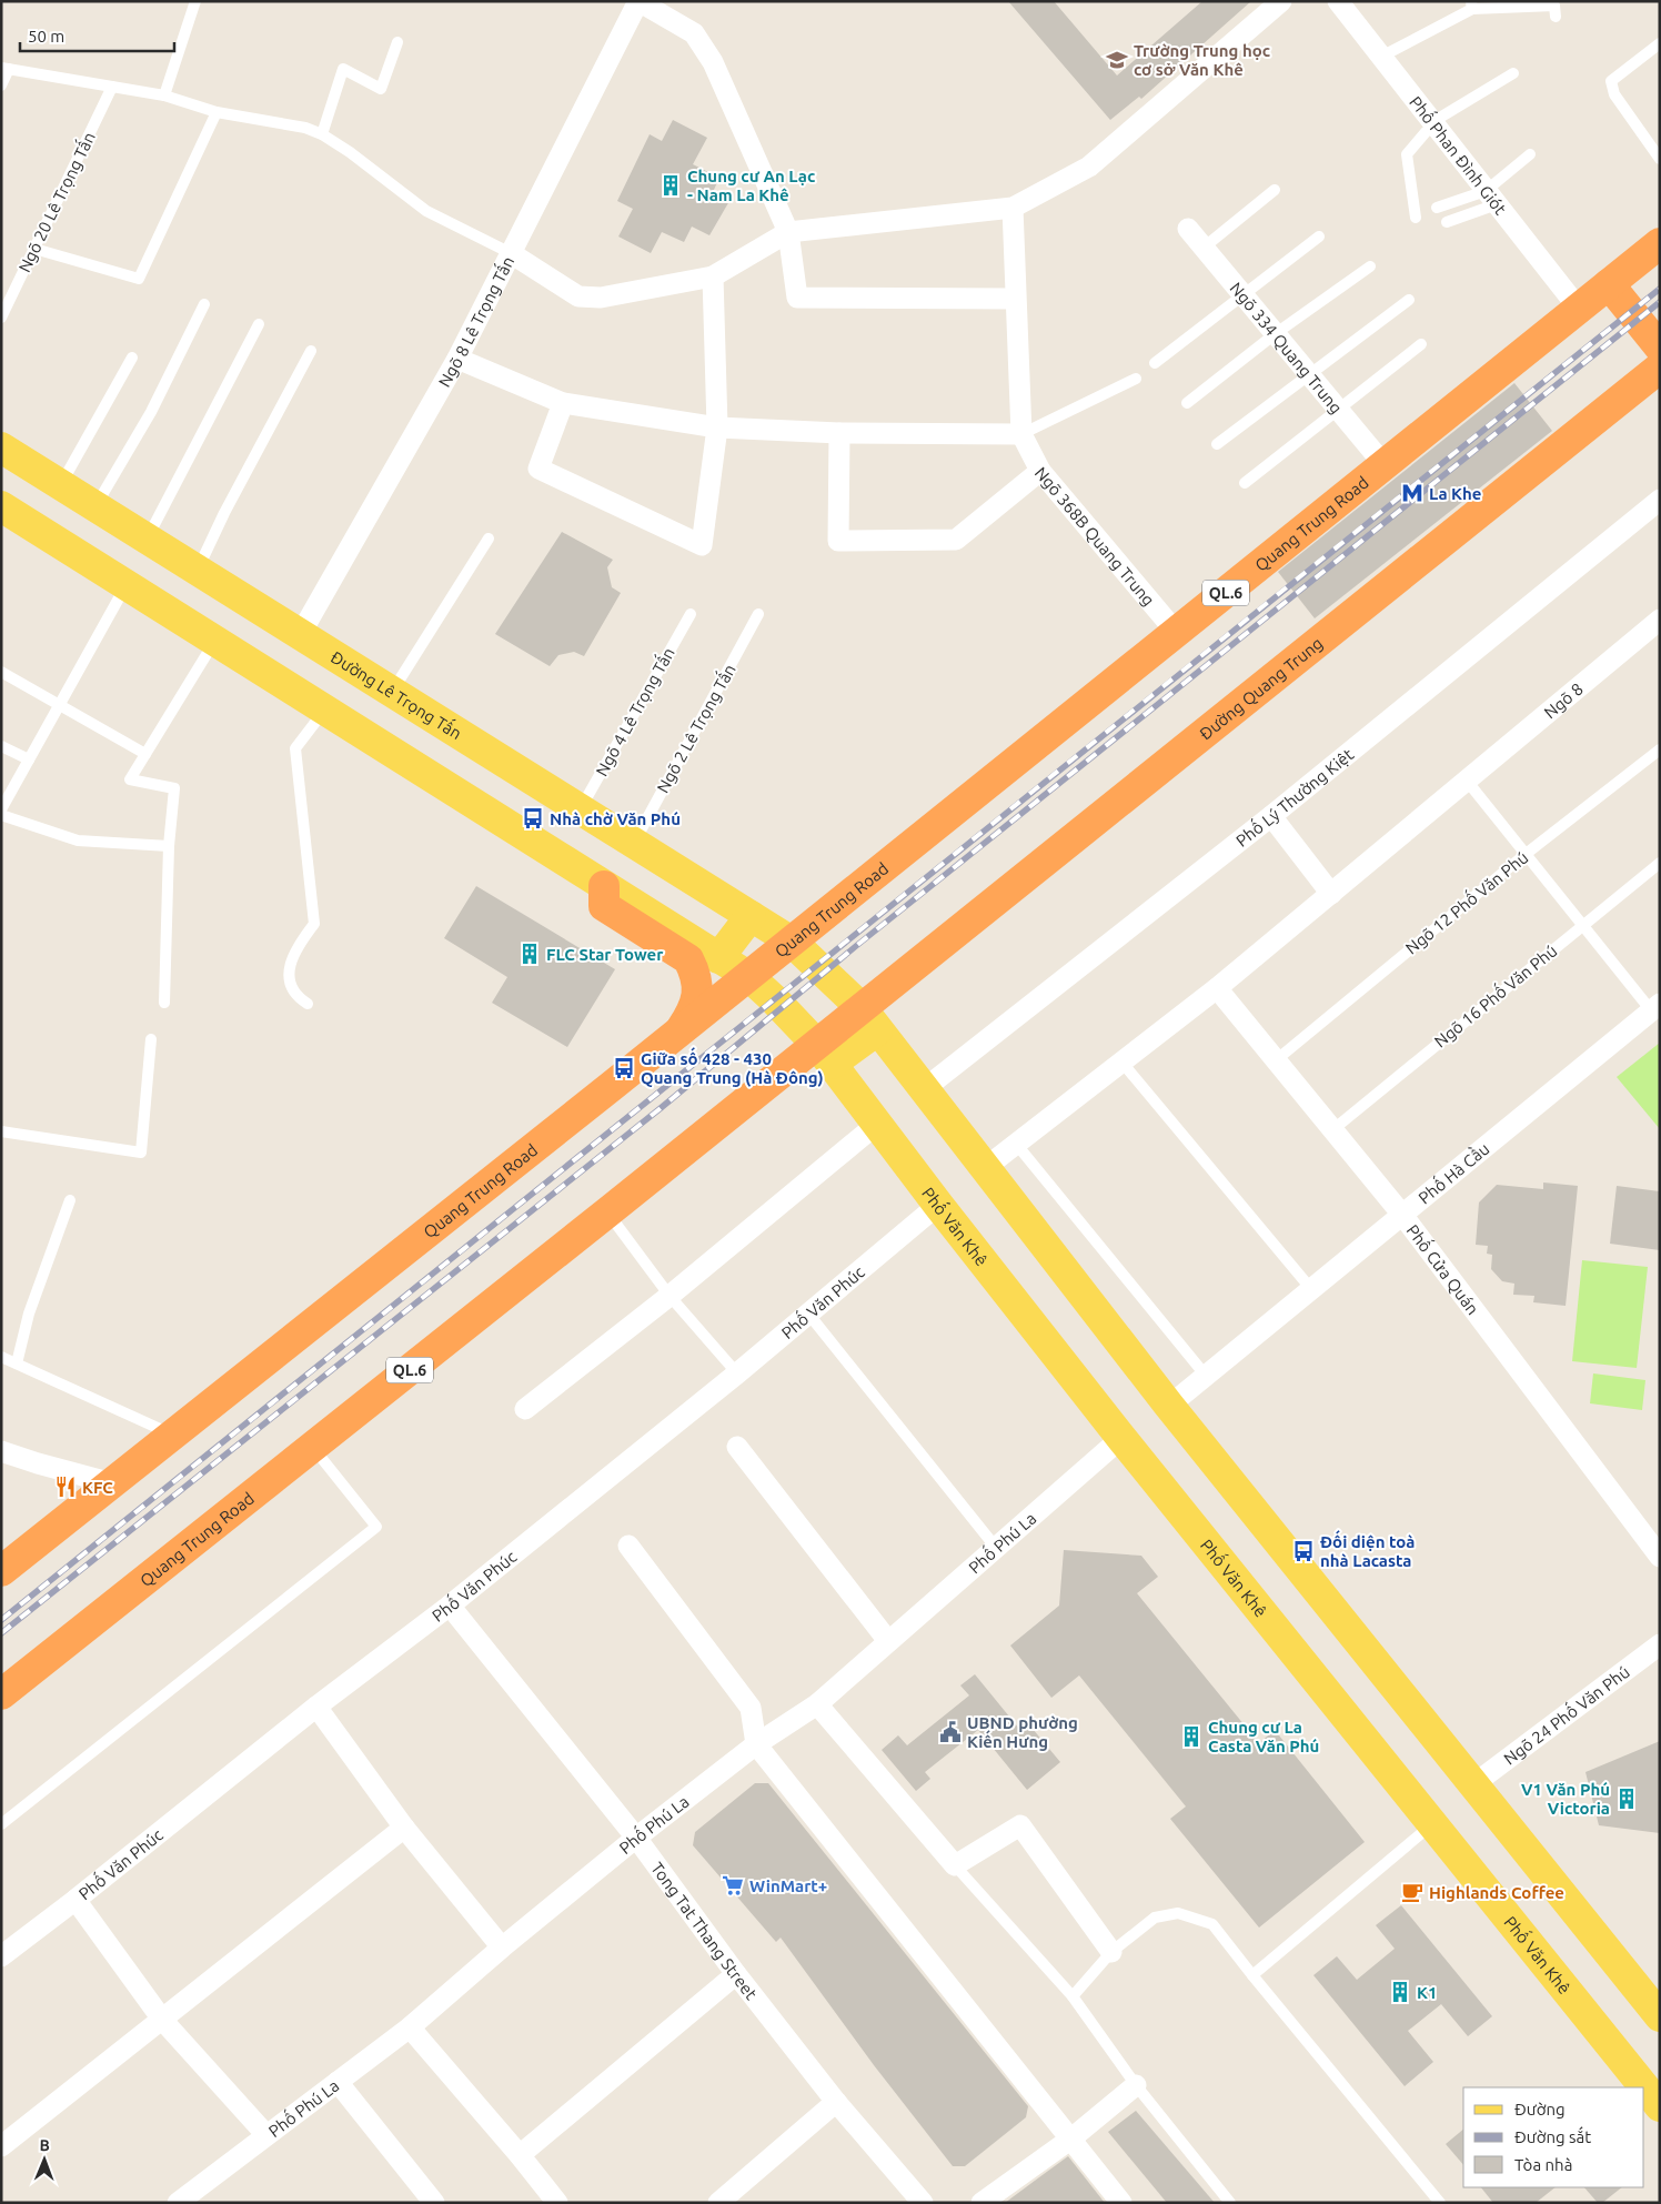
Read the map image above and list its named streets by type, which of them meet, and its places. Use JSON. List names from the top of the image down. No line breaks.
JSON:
{"streets":{"highway":["Quang Trung Road","QL.6","Đường Quang Trung"],"main road":["Đường Lê Trọng Tấn","Phố Văn Khê"],"street":["Phố Phan Đình Giót","Ngõ 8 Lê Trọng Tấn","Ngõ 334 Quang Trung","Ngõ 368B Quang Trung","Ngõ 8","Phố Lý Thường Kiệt","Phố Hà Cầu","Phố Cửa Quán","Phố Văn Phúc","Phố Phú La","Ngõ 24 Phố Văn Phú","Tong Tat Thang Street"],"lane":["Ngõ 20 Lê Trọng Tấn","Ngõ 4 Lê Trọng Tấn","Ngõ 2 Lê Trọng Tấn","Ngõ 12 Phố Văn Phú","Ngõ 16 Phố Văn Phú"]},"crossings":[["Phố Phan Đình Giót","Quang Trung Road"],["Ngõ 8 Lê Trọng Tấn","Đường Lê Trọng Tấn"],["Ngõ 334 Quang Trung","Quang Trung Road"],["Quang Trung Road","Ngõ 368B Quang Trung"],["Quang Trung Road","Đường Quang Trung"],["Quang Trung Road","Đường Lê Trọng Tấn"],["Quang Trung Road","Phố Văn Khê"],["Đường Quang Trung","Đường Lê Trọng Tấn"],["Đường Lê Trọng Tấn","Ngõ 4 Lê Trọng Tấn"],["Đường Lê Trọng Tấn","Ngõ 2 Lê Trọng Tấn"],["Ngõ 8","Phố Cửa Quán"],["Ngõ 12 Phố Văn Phú","Phố Cửa Quán"],["Ngõ 16 Phố Văn Phú","Phố Cửa Quán"],["Phố Hà Cầu","Phố Cửa Quán"],["Phố Văn Khê","Phố Văn Phúc"],["Phố Văn Khê","Phố Phú La"],["Phố Văn Phúc","Tong Tat Thang Street"],["Phố Phú La","Tong Tat Thang Street"]],"places":{"school or university":["Trường Trung học cơ sở Văn Khê"],"building":["Chung cư An Lạc - Nam La Khê","FLC Star Tower","Chung cư La Casta Văn Phú","V1 Văn Phú Victoria","K1"],"metro station":["La Khe"],"bus stop":["Nhà chờ Văn Phú","Giữa số 428 - 430 Quang Trung (Hà Đông)","Đối diện toà nhà Lacasta"],"restaurant":["KFC"],"public building":["UBND phường Kiến Hưng"],"supermarket":["WinMart+"],"cafe":["Highlands Coffee"]},"legend":["Đường","Đường sắt","Tòa nhà"],"scale_bar":"50 m","north":"top"}
